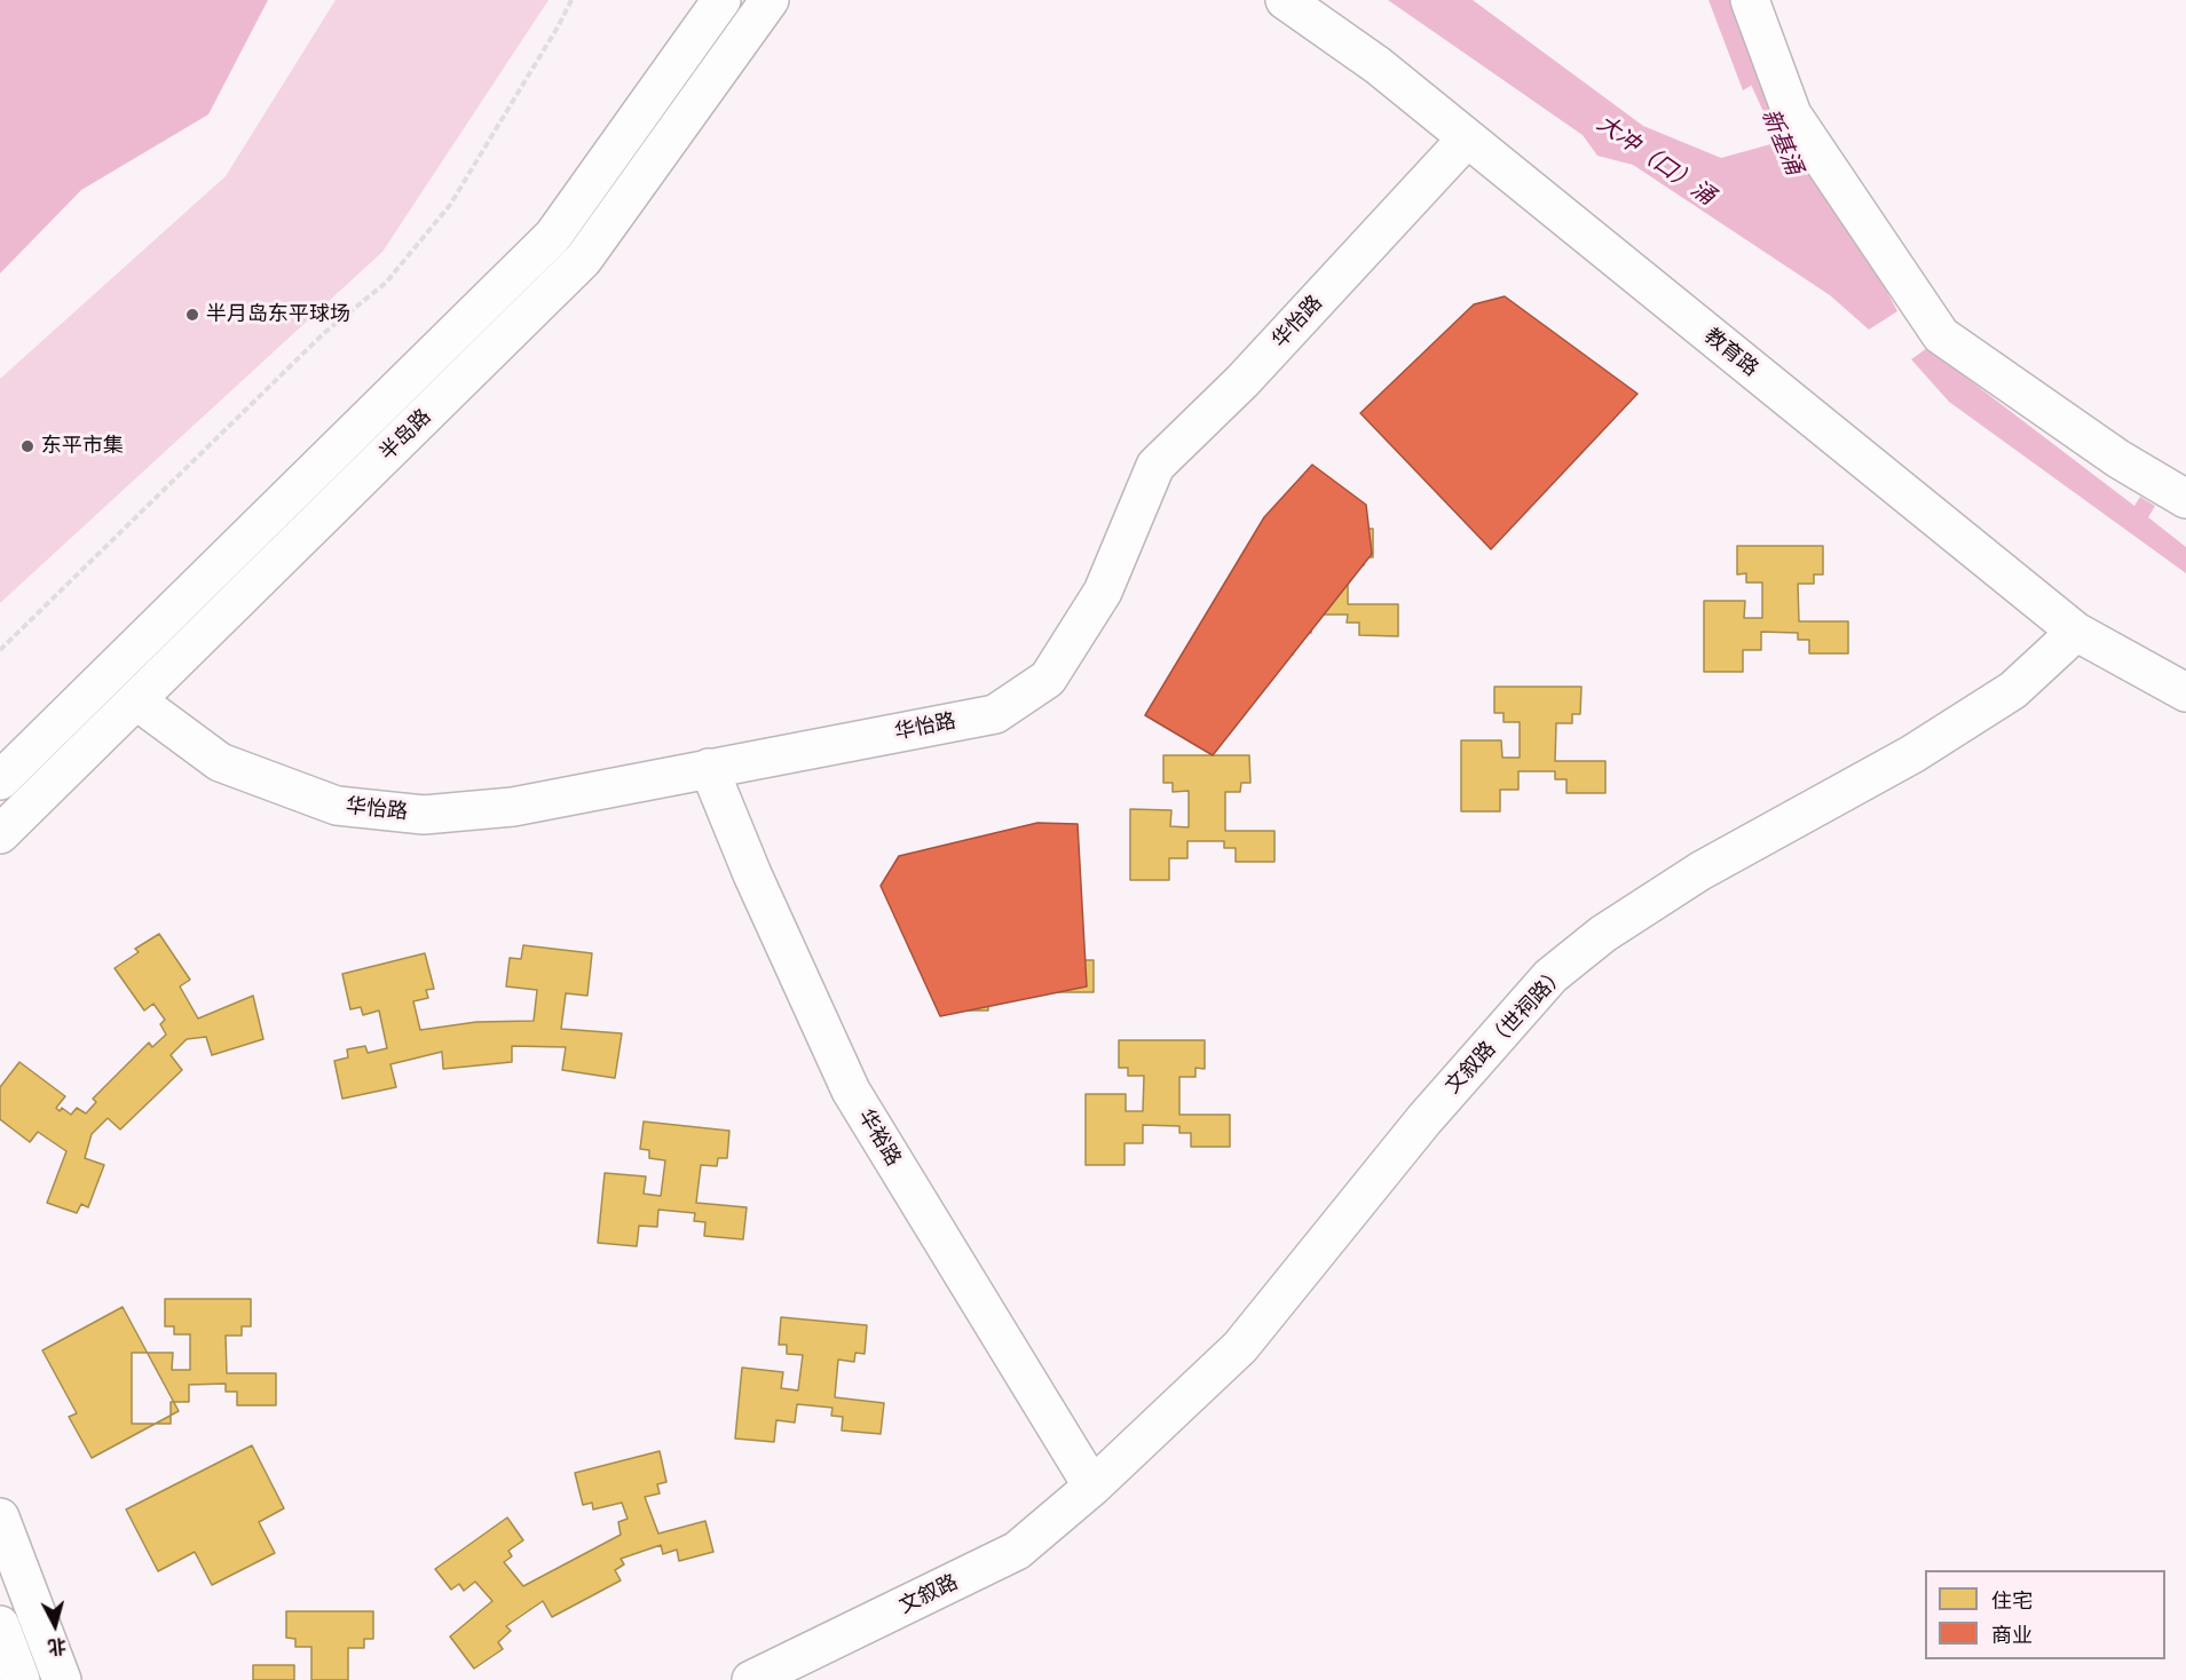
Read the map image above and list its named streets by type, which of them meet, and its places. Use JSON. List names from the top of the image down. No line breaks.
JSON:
{"streets":{"street":["华怡路","教育路","半岛路","文叙路（世祠路）","华裕路","文叙路"]},"crossings":[["华怡路","教育路"],["华怡路","半岛路"],["华怡路","华裕路"],["教育路","文叙路（世祠路）"],["文叙路（世祠路）","华裕路"],["文叙路（世祠路）","文叙路"],["华裕路","文叙路"]],"water":["新基涌","大冲（口）涌"],"places":["半月岛东平球场","东平市集"],"legend":["住宅","商业"],"north":"bottom"}
